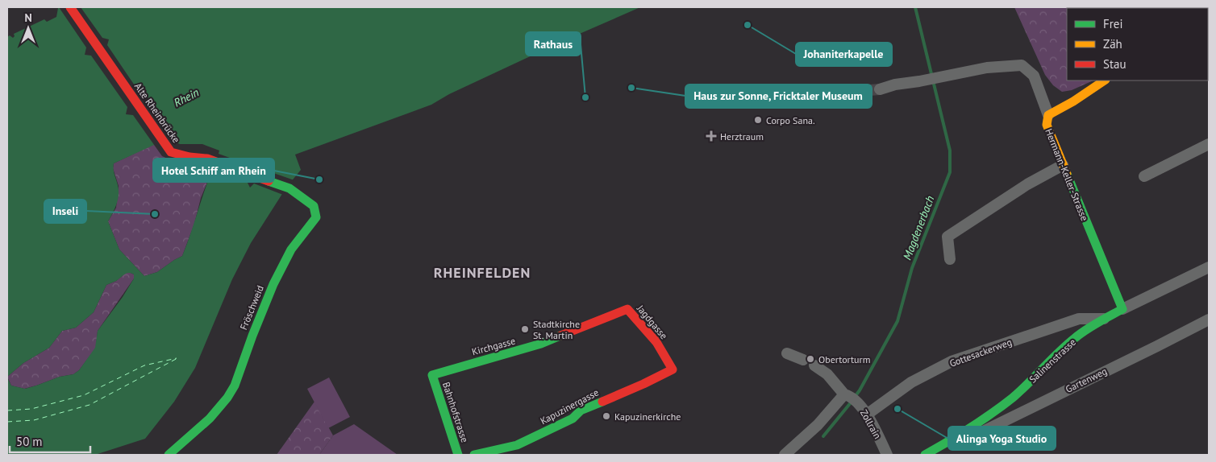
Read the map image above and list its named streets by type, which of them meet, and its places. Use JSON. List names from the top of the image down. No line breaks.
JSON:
{"streets":{"street":["Alte Rheinbrücke","Hermann-Keller-Strasse","Fröschweid","Jagdgasse","Kirchgasse","Gottesackerweg","Salinenstrasse","Gartenweg","Kapuzinergasse","Bahnhofstrasse","Zollrain"]},"crossings":[["Alte Rheinbrücke","Fröschweid"],["Hermann-Keller-Strasse","Salinenstrasse"],["Jagdgasse","Kirchgasse"],["Jagdgasse","Kapuzinergasse"],["Kirchgasse","Bahnhofstrasse"],["Gottesackerweg","Salinenstrasse"],["Gottesackerweg","Zollrain"],["Salinenstrasse","Gartenweg"]],"districts":["RHEINFELDEN"],"water":["Rhein","Magdenerbach"],"places":{"other":["Johaniterkapelle","Haus zur Sonne, Fricktaler Museum","Rathaus","Corpo Sana.","Hotel Schiff am Rhein","Inseli","Stadtkirche St. Martin","Obertorturm","Alinga Yoga Studio","Kapuzinerkirche"],"health":["Herztraum"]},"legend":["Frei","Zäh","Stau"],"scale_bar":"50 m","north":"top"}
